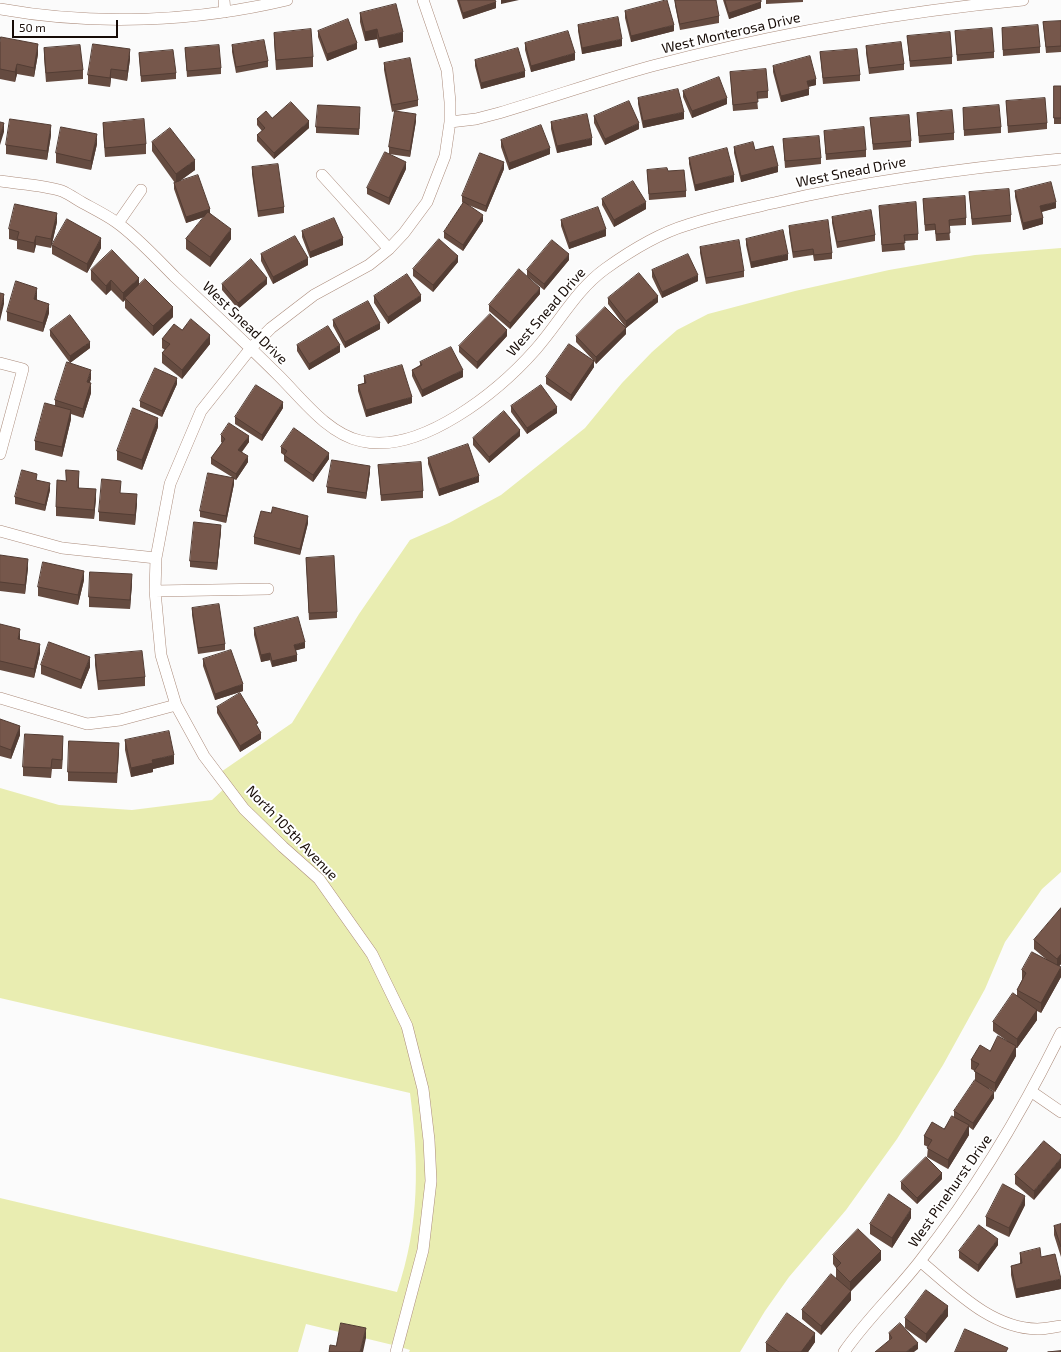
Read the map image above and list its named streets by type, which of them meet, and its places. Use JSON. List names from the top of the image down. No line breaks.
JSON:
{"streets":{"street":["West Monterosa Drive","West Snead Drive","North 105th Avenue","West Pinehurst Drive"]},"crossings":[["West Monterosa Drive","North 105th Avenue"],["West Snead Drive","North 105th Avenue"]],"scale_bar":"50 m"}
